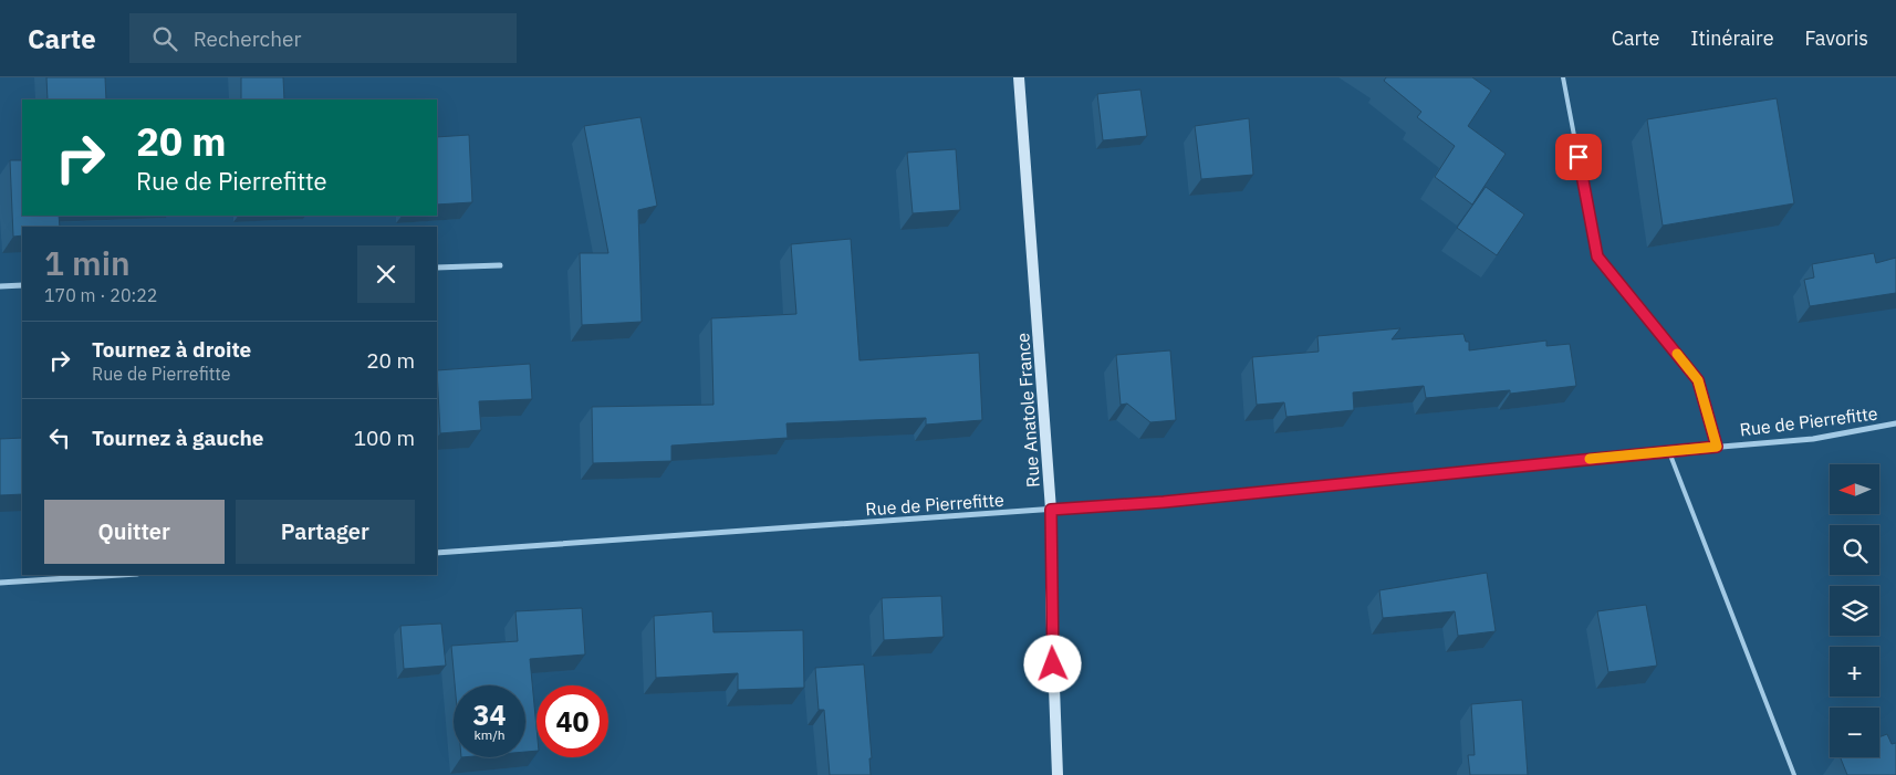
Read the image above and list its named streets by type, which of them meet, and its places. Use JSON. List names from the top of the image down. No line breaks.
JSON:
{"streets":{"street":["Rue Anatole France","Rue de Pierrefitte"]},"crossings":[["Rue Anatole France","Rue de Pierrefitte"]],"north":"left","page":{"header":"Carte","search":"Rechercher","nav":["Carte","Itinéraire","Favoris"],"turn":["20 m","Rue de Pierrefitte"],"heading":["1 min","170 m · 20:22"],"list":[{"name":"Tournez à droite","note":"Rue de Pierrefitte","value":"20 m"},{"name":"Tournez à gauche","value":"100 m"}],"map_buttons":["+","−"],"buttons":["Quitter","Partager"],"speed":"34 km/h","limit":"40"}}
